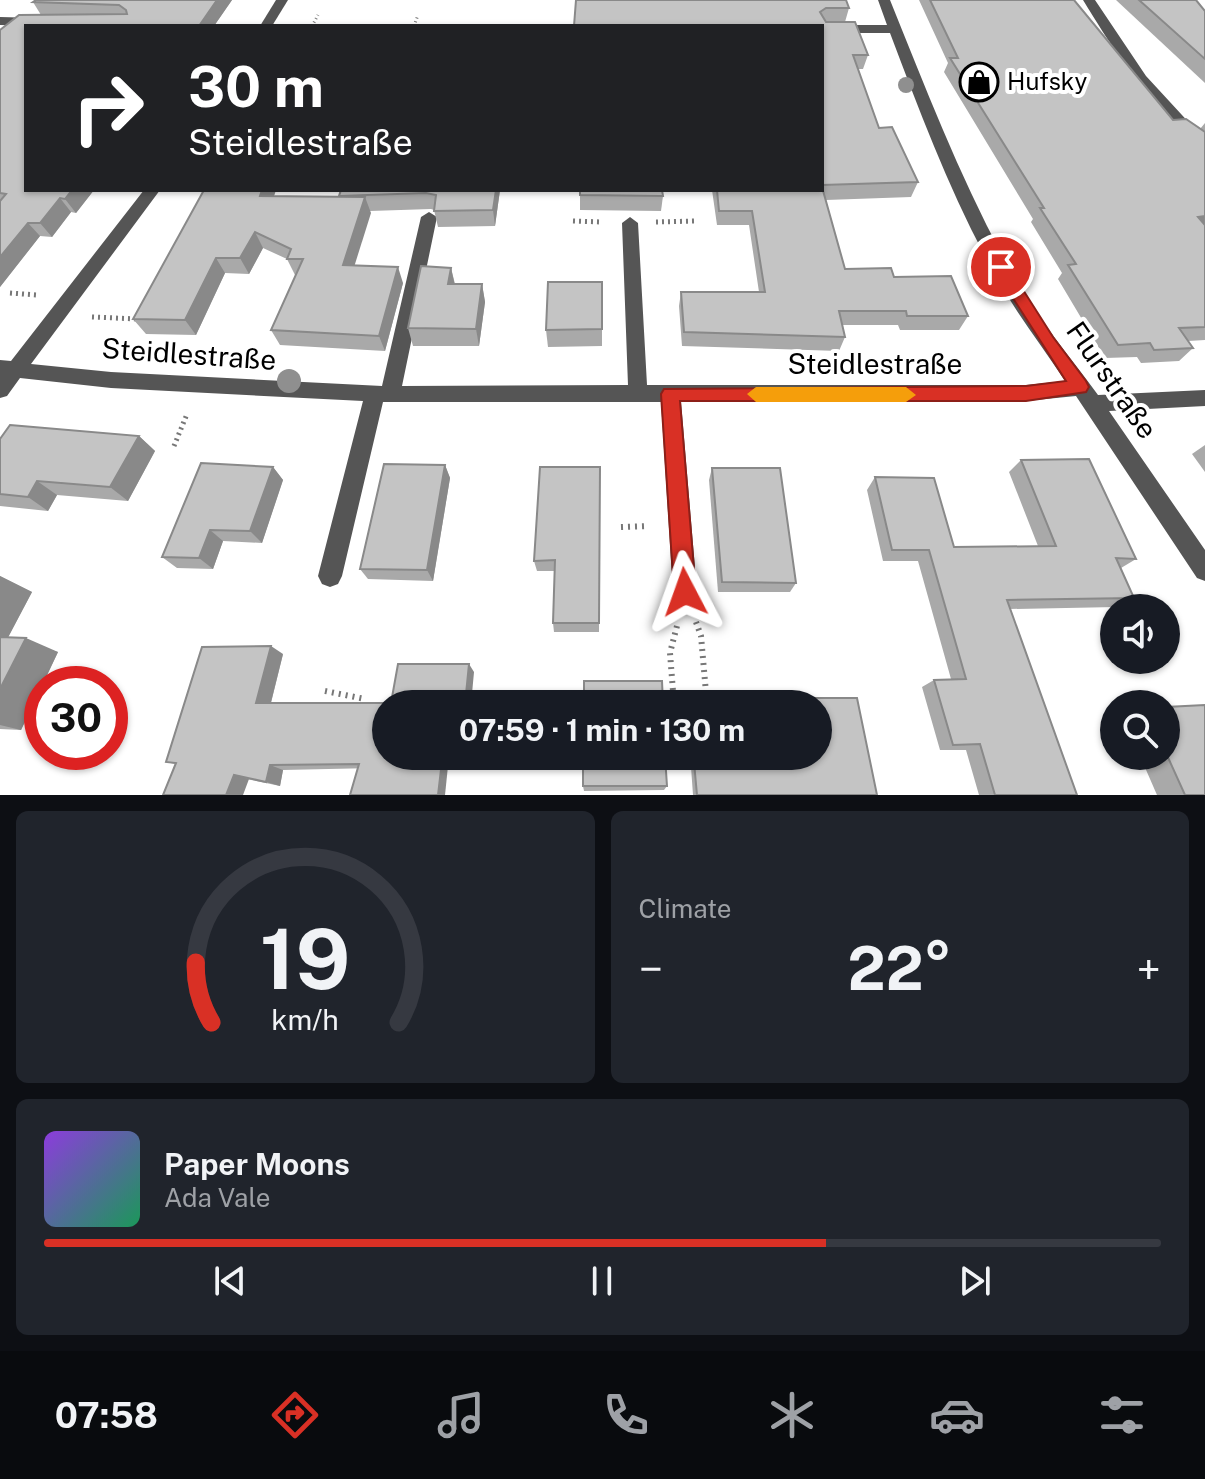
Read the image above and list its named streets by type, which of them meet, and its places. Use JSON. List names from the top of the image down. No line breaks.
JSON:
{"streets":{"street":["Steidlestraße","Flurstraße"]},"crossings":[["Steidlestraße","Flurstraße"]],"places":{"shop":["Hufsky"]},"page":{"turn":["30 m","Steidlestraße"],"limit":"30","trip":"07:59 · 1 min · 130 m","tile":"Climate","heat":["−","22°","+"],"song":["Paper Moons","Ada Vale"],"tabs":"07:58","gauge":["19","km/h"]}}
